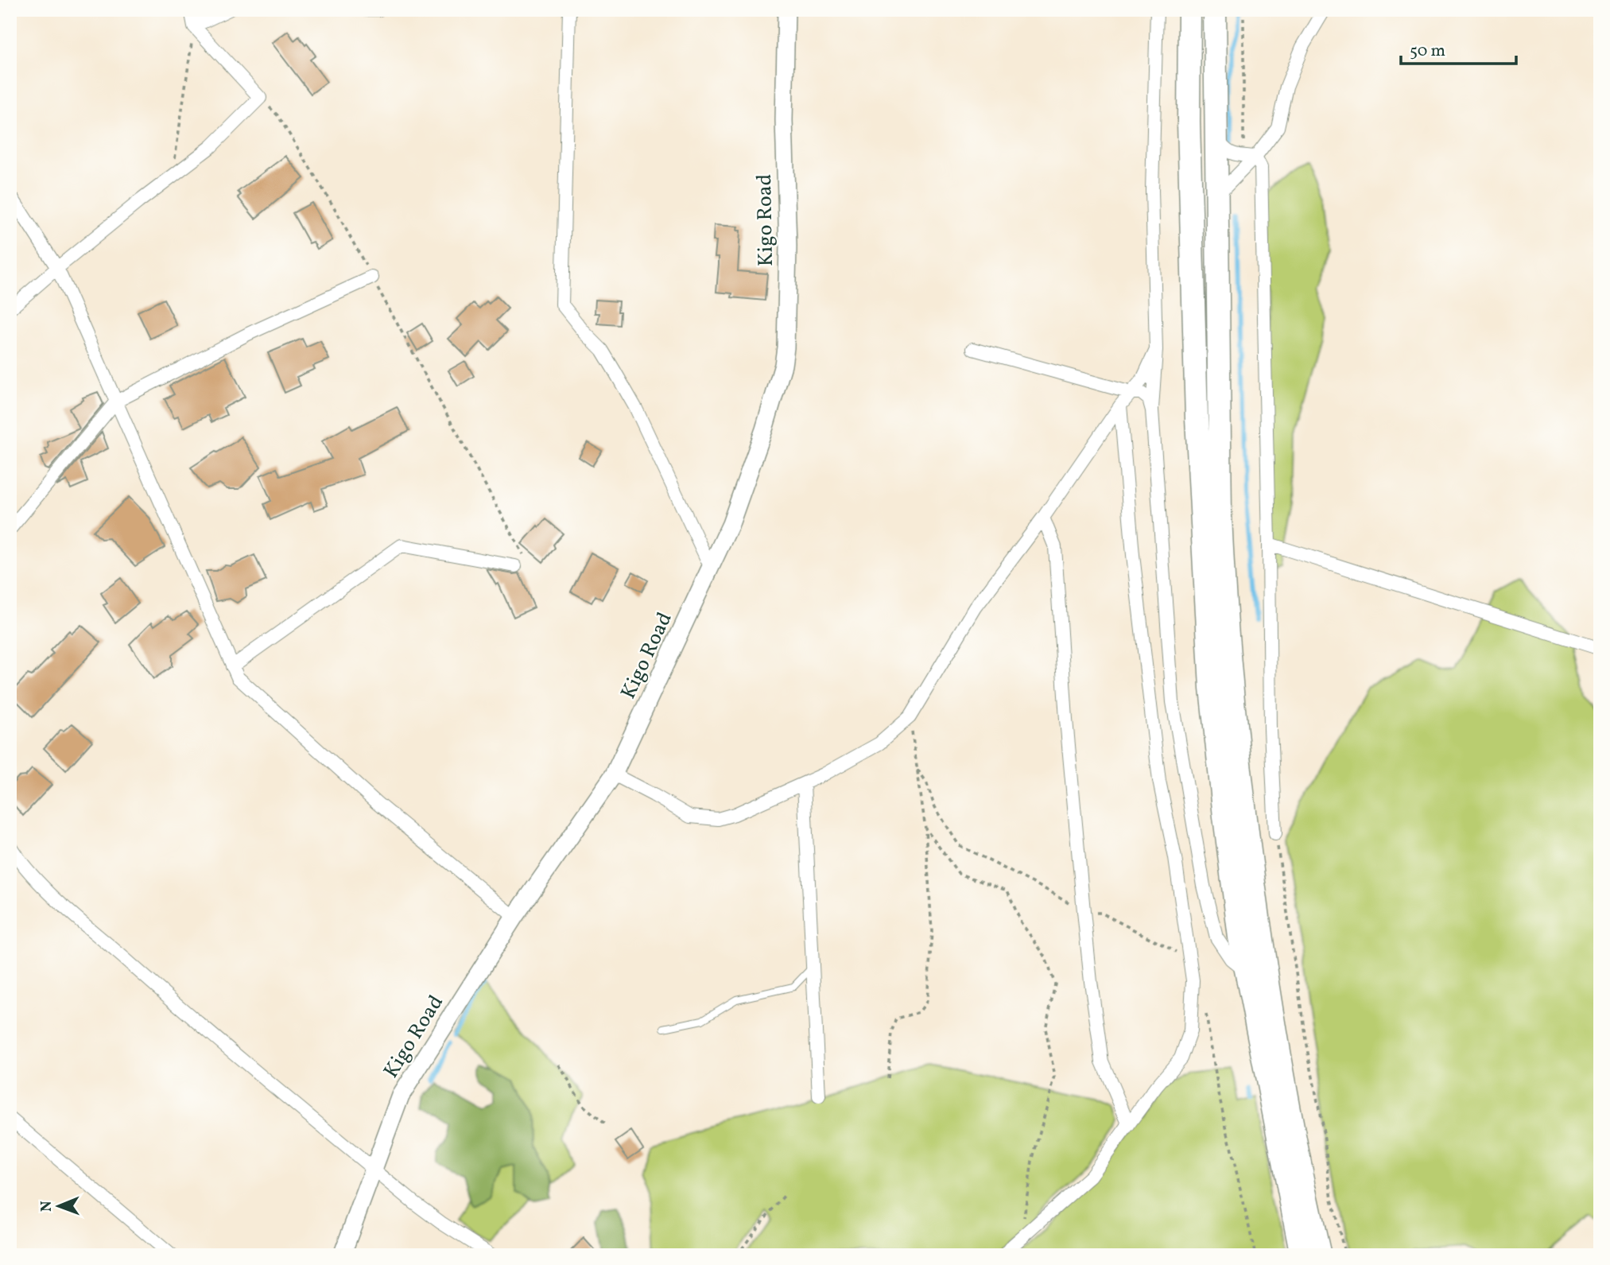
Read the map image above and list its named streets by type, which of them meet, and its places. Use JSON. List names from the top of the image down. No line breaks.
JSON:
{"streets":{"street":["Kigo Road"]},"scale_bar":"50 m","north":"left"}
